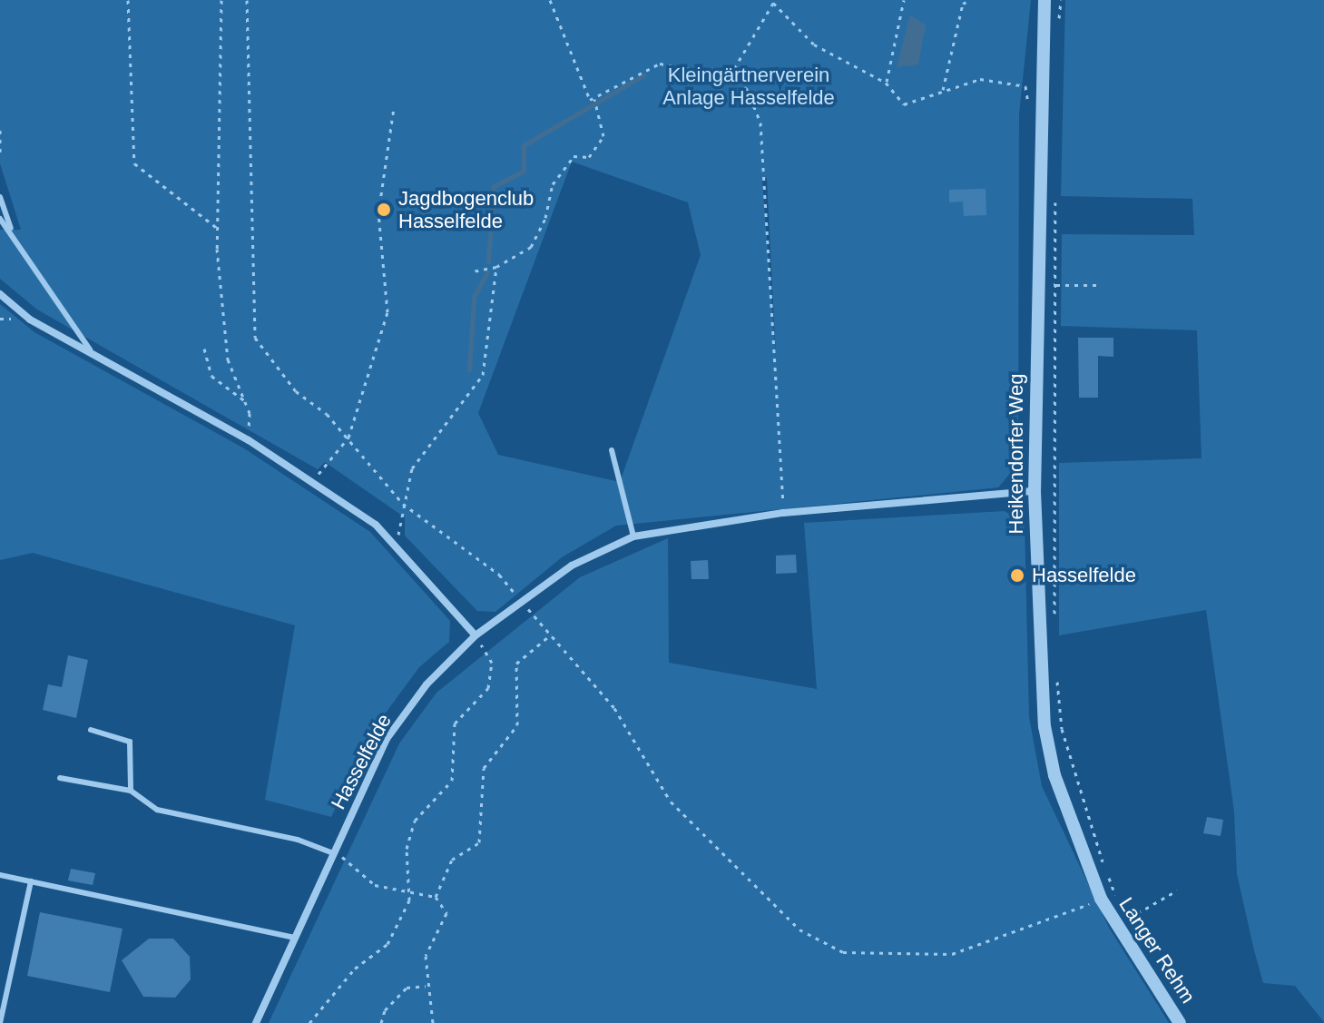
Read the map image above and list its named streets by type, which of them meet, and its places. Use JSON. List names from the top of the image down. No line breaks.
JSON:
{"streets":{"street":["Heikendorfer Weg","Hasselfelde","Langer Rehm"]},"crossings":[["Heikendorfer Weg","Hasselfelde"],["Heikendorfer Weg","Langer Rehm"]],"parks":["Kleingärtnerverein Anlage Hasselfelde"],"places":["Jagdbogenclub Hasselfelde","Hasselfelde"]}
